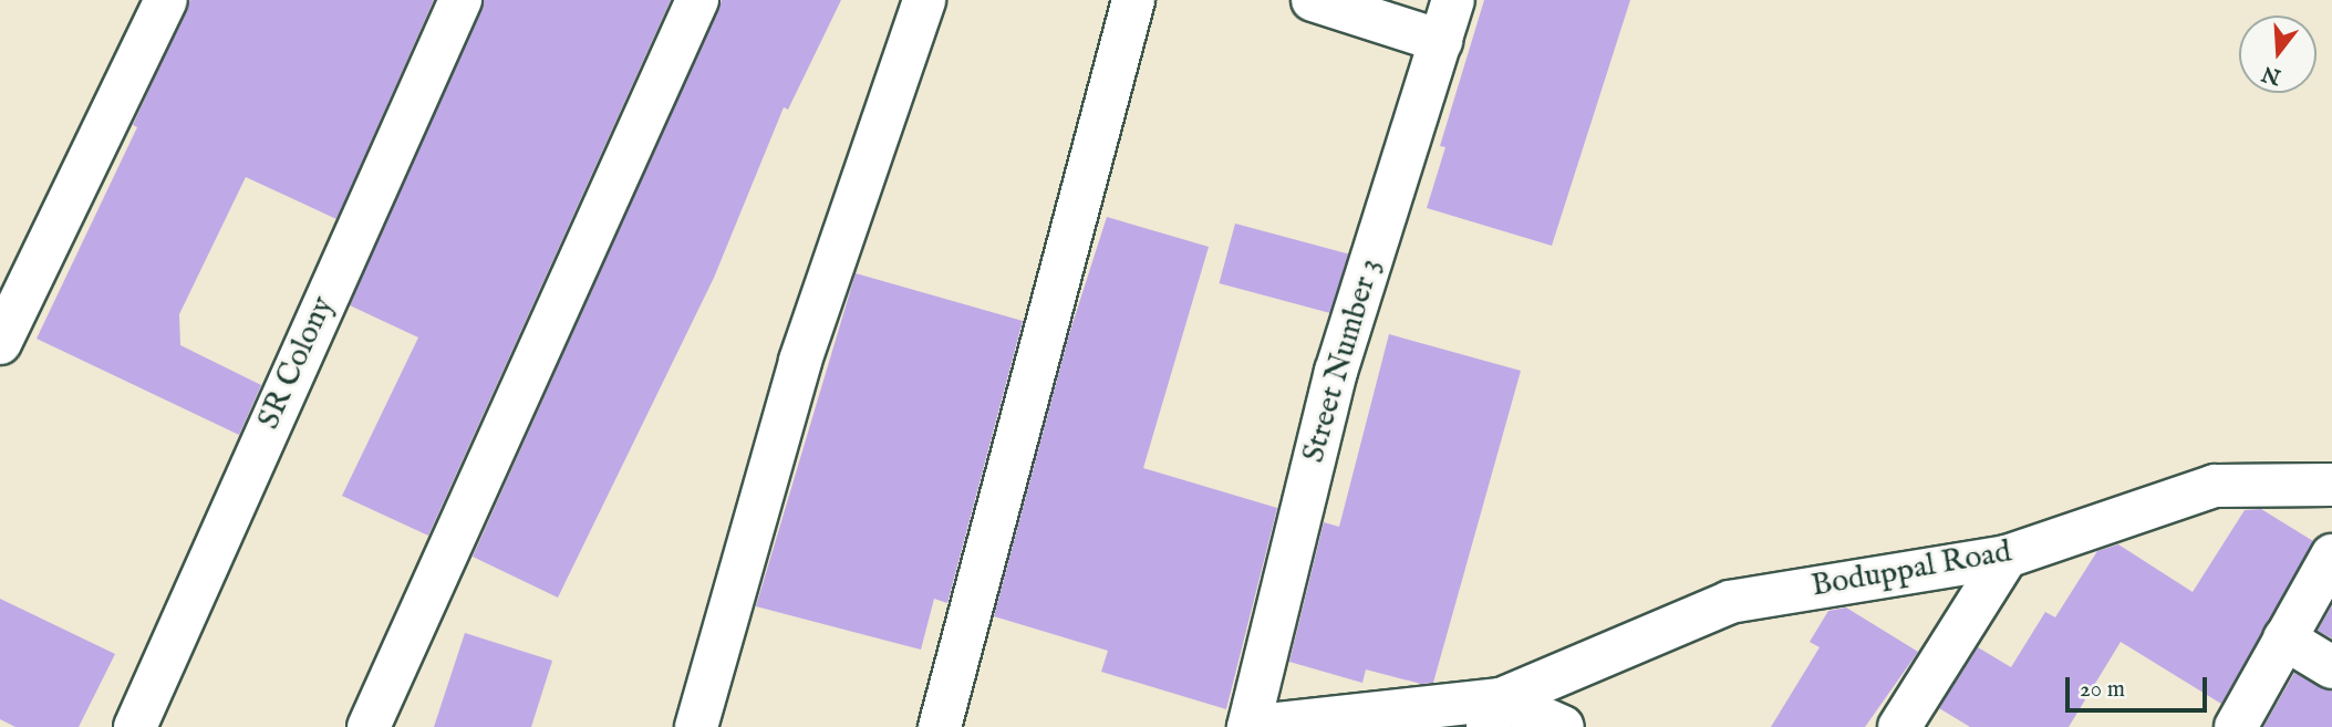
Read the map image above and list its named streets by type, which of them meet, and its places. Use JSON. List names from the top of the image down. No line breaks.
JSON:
{"streets":{"street":["Street Number 3","SR Colony","Boduppal Road"]},"scale_bar":"20 m","north":"bottom"}
